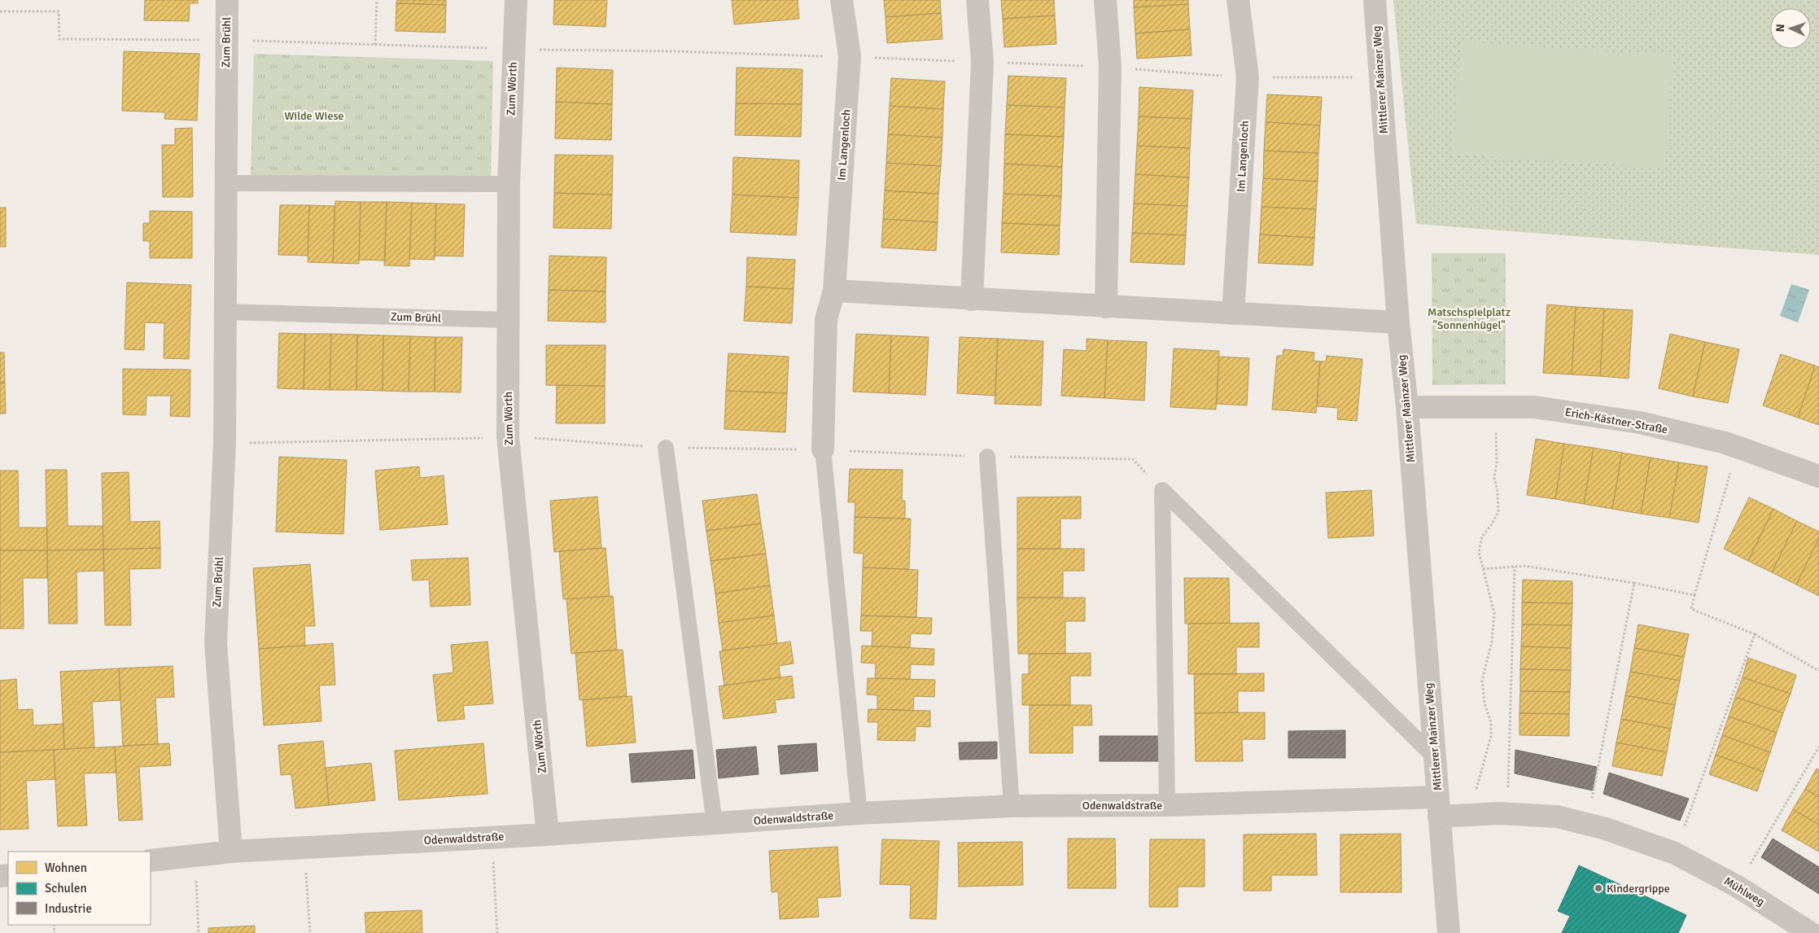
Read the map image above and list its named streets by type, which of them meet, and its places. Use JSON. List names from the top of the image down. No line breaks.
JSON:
{"streets":{"street":["Zum Brühl","Mittlerer Mainzer Weg","Zum Wörth","Im Langenloch","Erich-Kästner-Straße","Odenwaldstraße","Mühlweg"]},"crossings":[["Zum Brühl","Zum Wörth"],["Zum Brühl","Odenwaldstraße"],["Mittlerer Mainzer Weg","Erich-Kästner-Straße"],["Mittlerer Mainzer Weg","Odenwaldstraße"],["Zum Wörth","Odenwaldstraße"]],"parks":["Wilde Wiese","Matschspielplatz \"Sonnenhügel\""],"places":["Kindergrippe"],"legend":["Wohnen","Schulen","Industrie"],"north":"left"}
